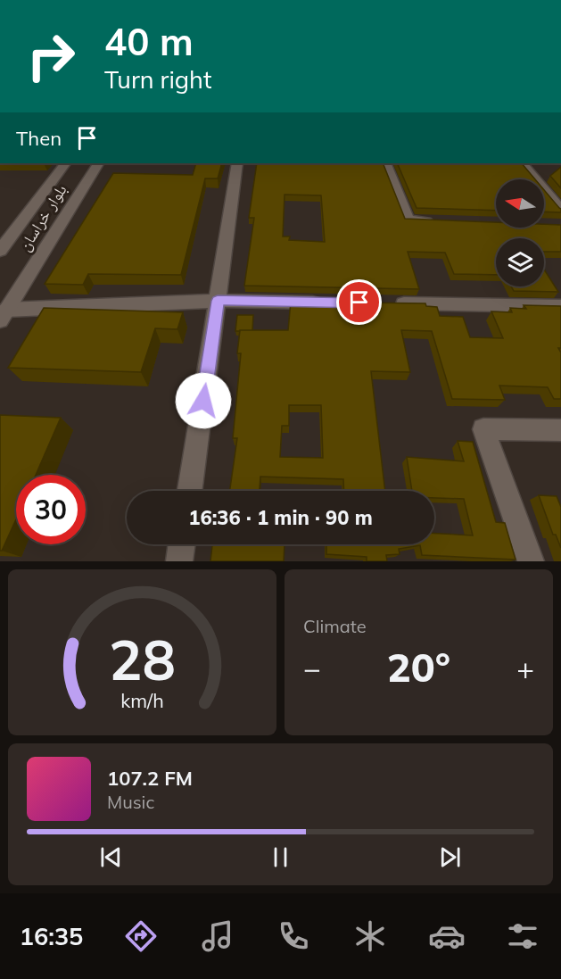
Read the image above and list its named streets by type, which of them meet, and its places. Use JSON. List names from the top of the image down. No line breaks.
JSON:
{"streets":{"street":["بلوار خراسان"]},"north":"left","page":{"turn":["40 m","Turn right"],"then":"Then","limit":"30","trip":"16:36 · 1 min · 90 m","tile":"Climate","heat":["−","20°","+"],"song":["107.2 FM","Music"],"tabs":"16:35","gauge":["28","km/h"]}}
